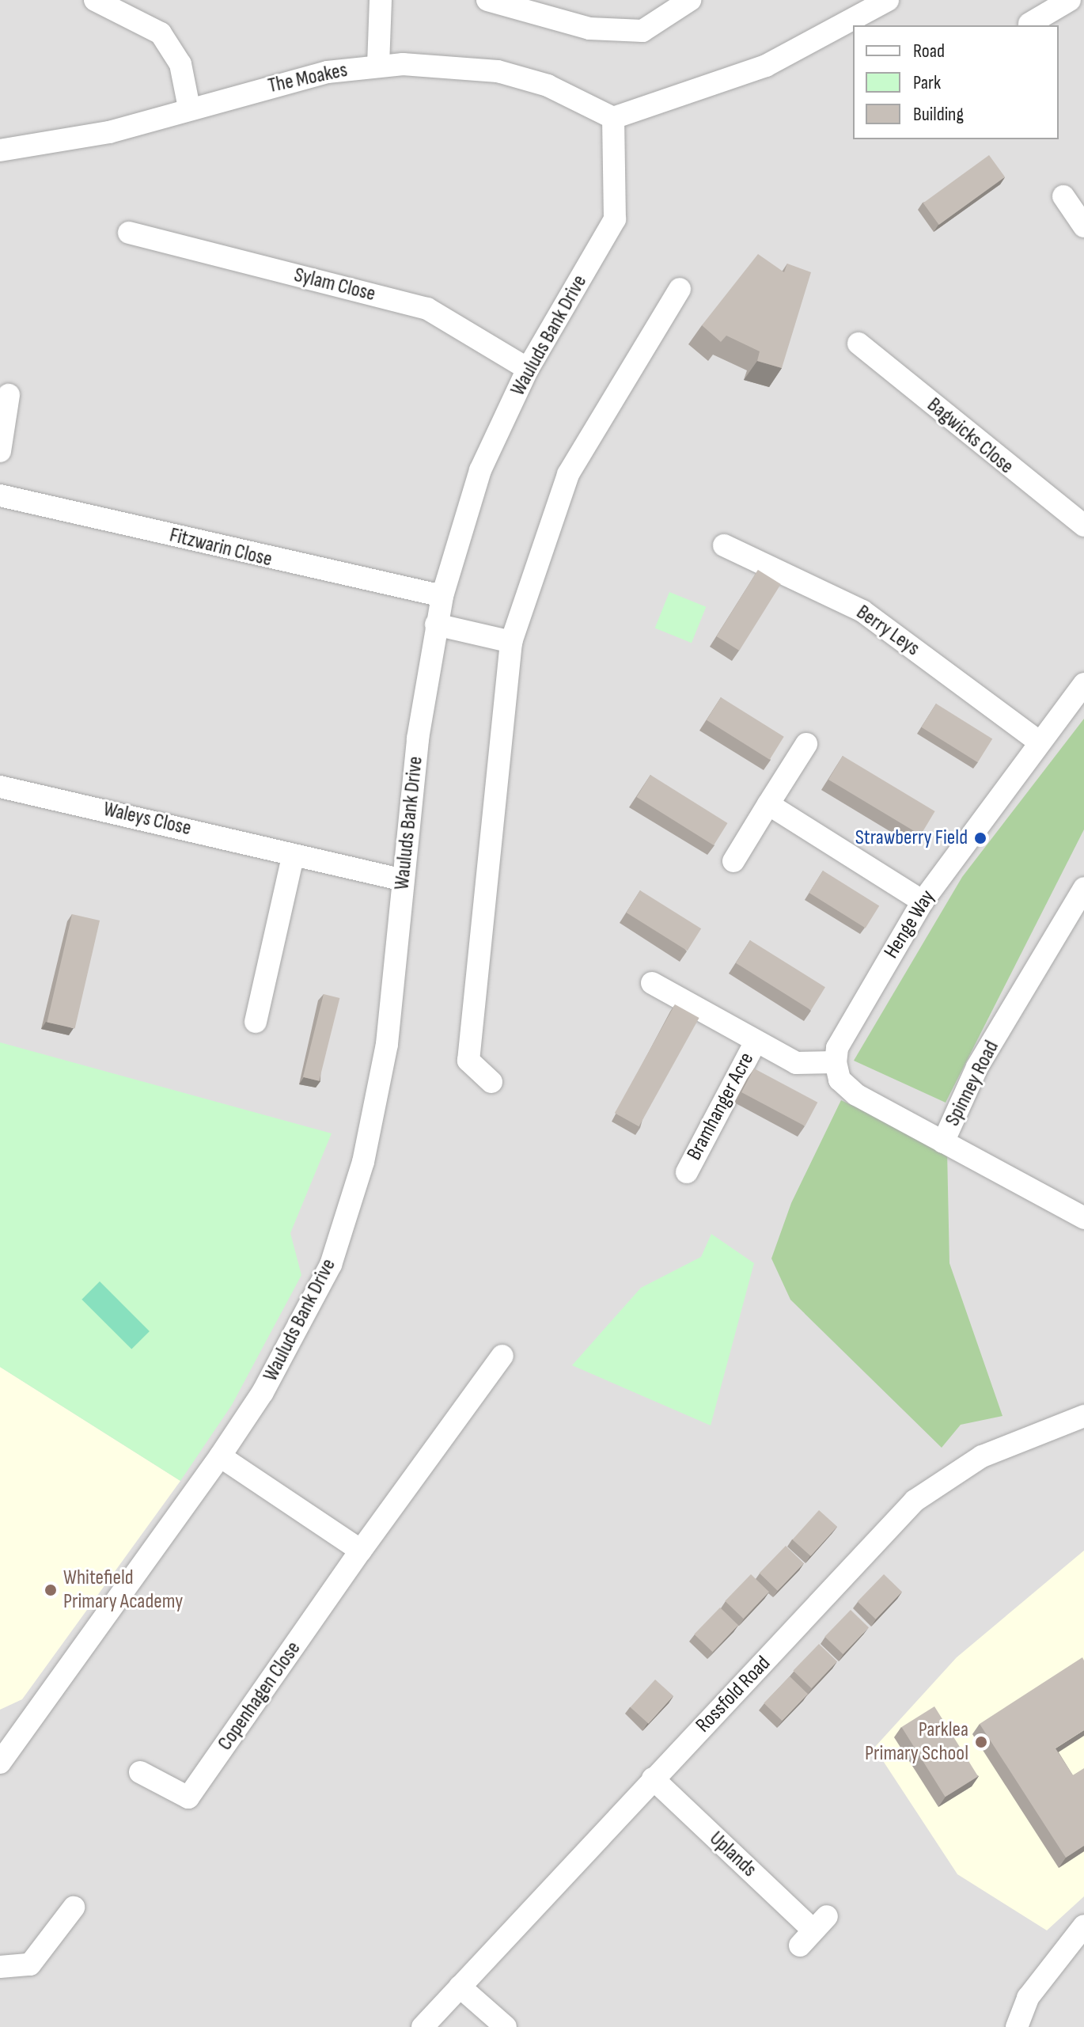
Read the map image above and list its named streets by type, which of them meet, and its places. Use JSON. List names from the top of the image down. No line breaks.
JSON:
{"streets":{"street":["The Moakes","Sylam Close","Wauluds Bank Drive","Bagwicks Close","Fitzwarin Close","Berry Leys","Waleys Close","Henge Way","Spinney Road","Bramhanger Acre","Rossfold Road","Copenhagen Close","Uplands"]},"crossings":[["The Moakes","Wauluds Bank Drive"],["Sylam Close","Wauluds Bank Drive"],["Wauluds Bank Drive","Fitzwarin Close"],["Wauluds Bank Drive","Waleys Close"],["Berry Leys","Henge Way"],["Henge Way","Bramhanger Acre"],["Rossfold Road","Uplands"]],"places":["Strawberry Field","Whitefield Primary Academy","Parklea Primary School"],"legend":["Road","Park","Building"]}
